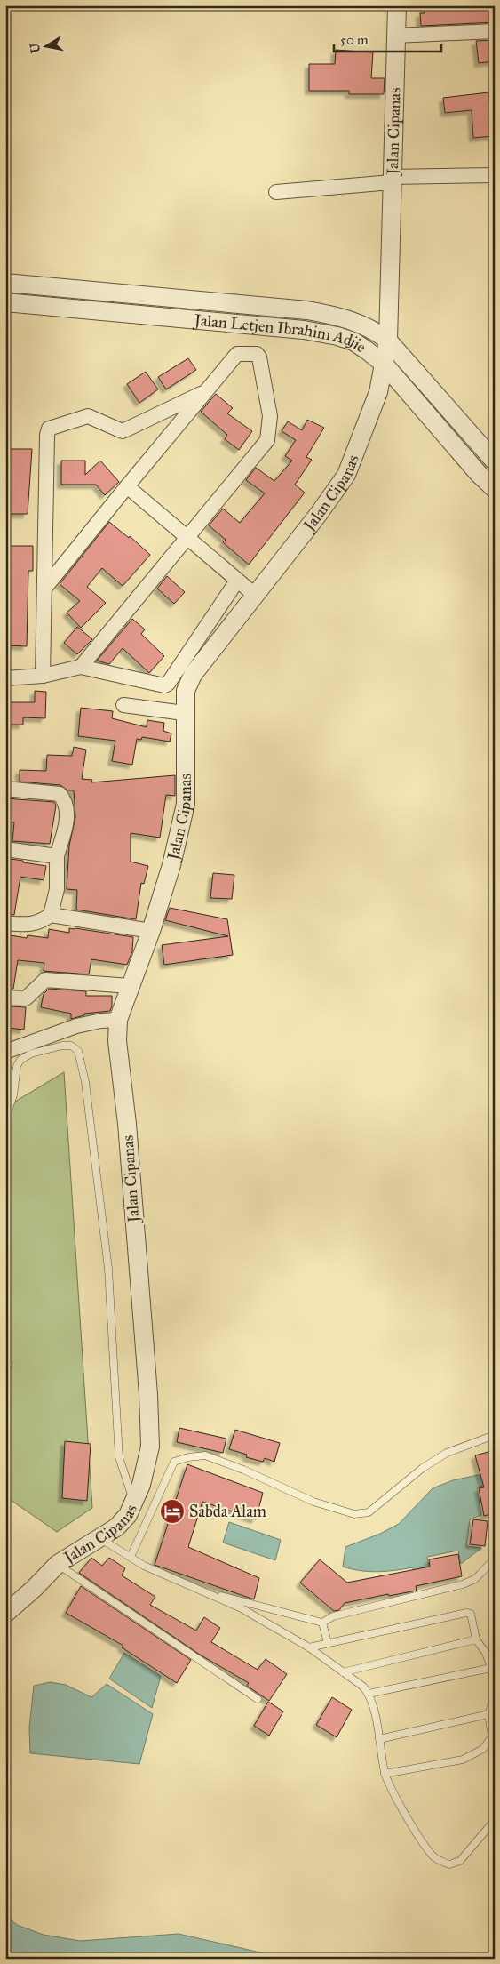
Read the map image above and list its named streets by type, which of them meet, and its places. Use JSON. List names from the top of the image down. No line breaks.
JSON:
{"streets":{"street":["Jalan Cipanas","Jalan Letjen Ibrahim Adjie"]},"crossings":[["Jalan Cipanas","Jalan Letjen Ibrahim Adjie"]],"places":{"hotel":["Sabda Alam"]},"scale_bar":"50 m","north":"left"}
